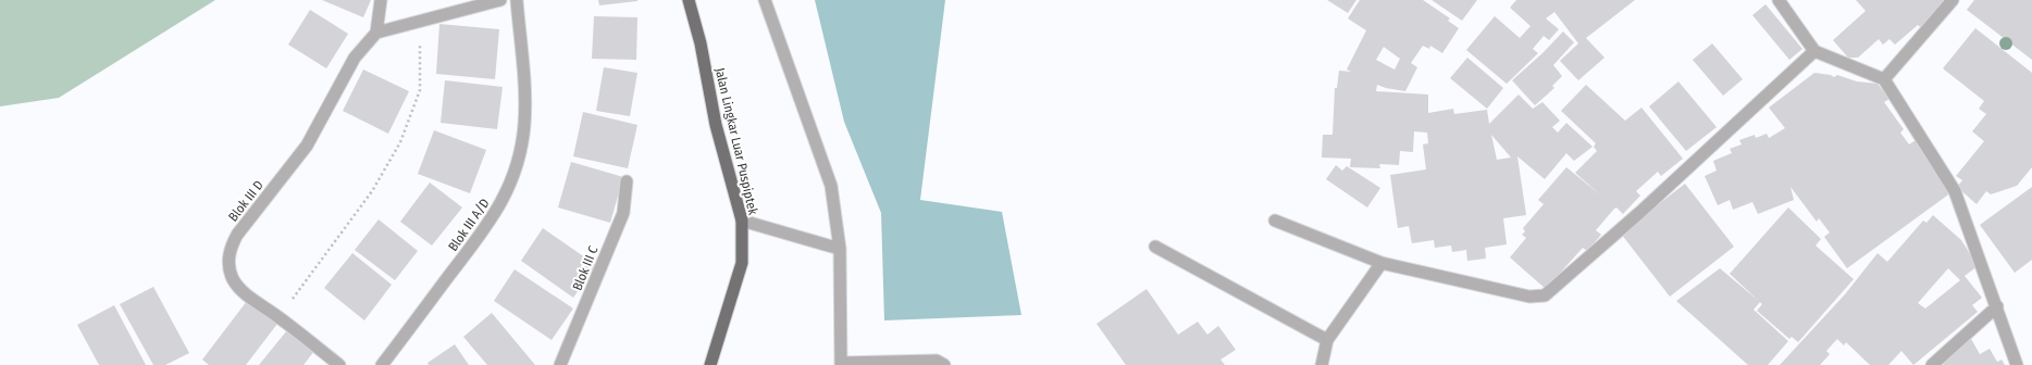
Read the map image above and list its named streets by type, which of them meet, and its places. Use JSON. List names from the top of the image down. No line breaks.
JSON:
{"streets":{"main road":["Jalan Lingkar Luar Puspiptek"],"street":["Blok III D","Blok III A/D","Blok III C"]}}
